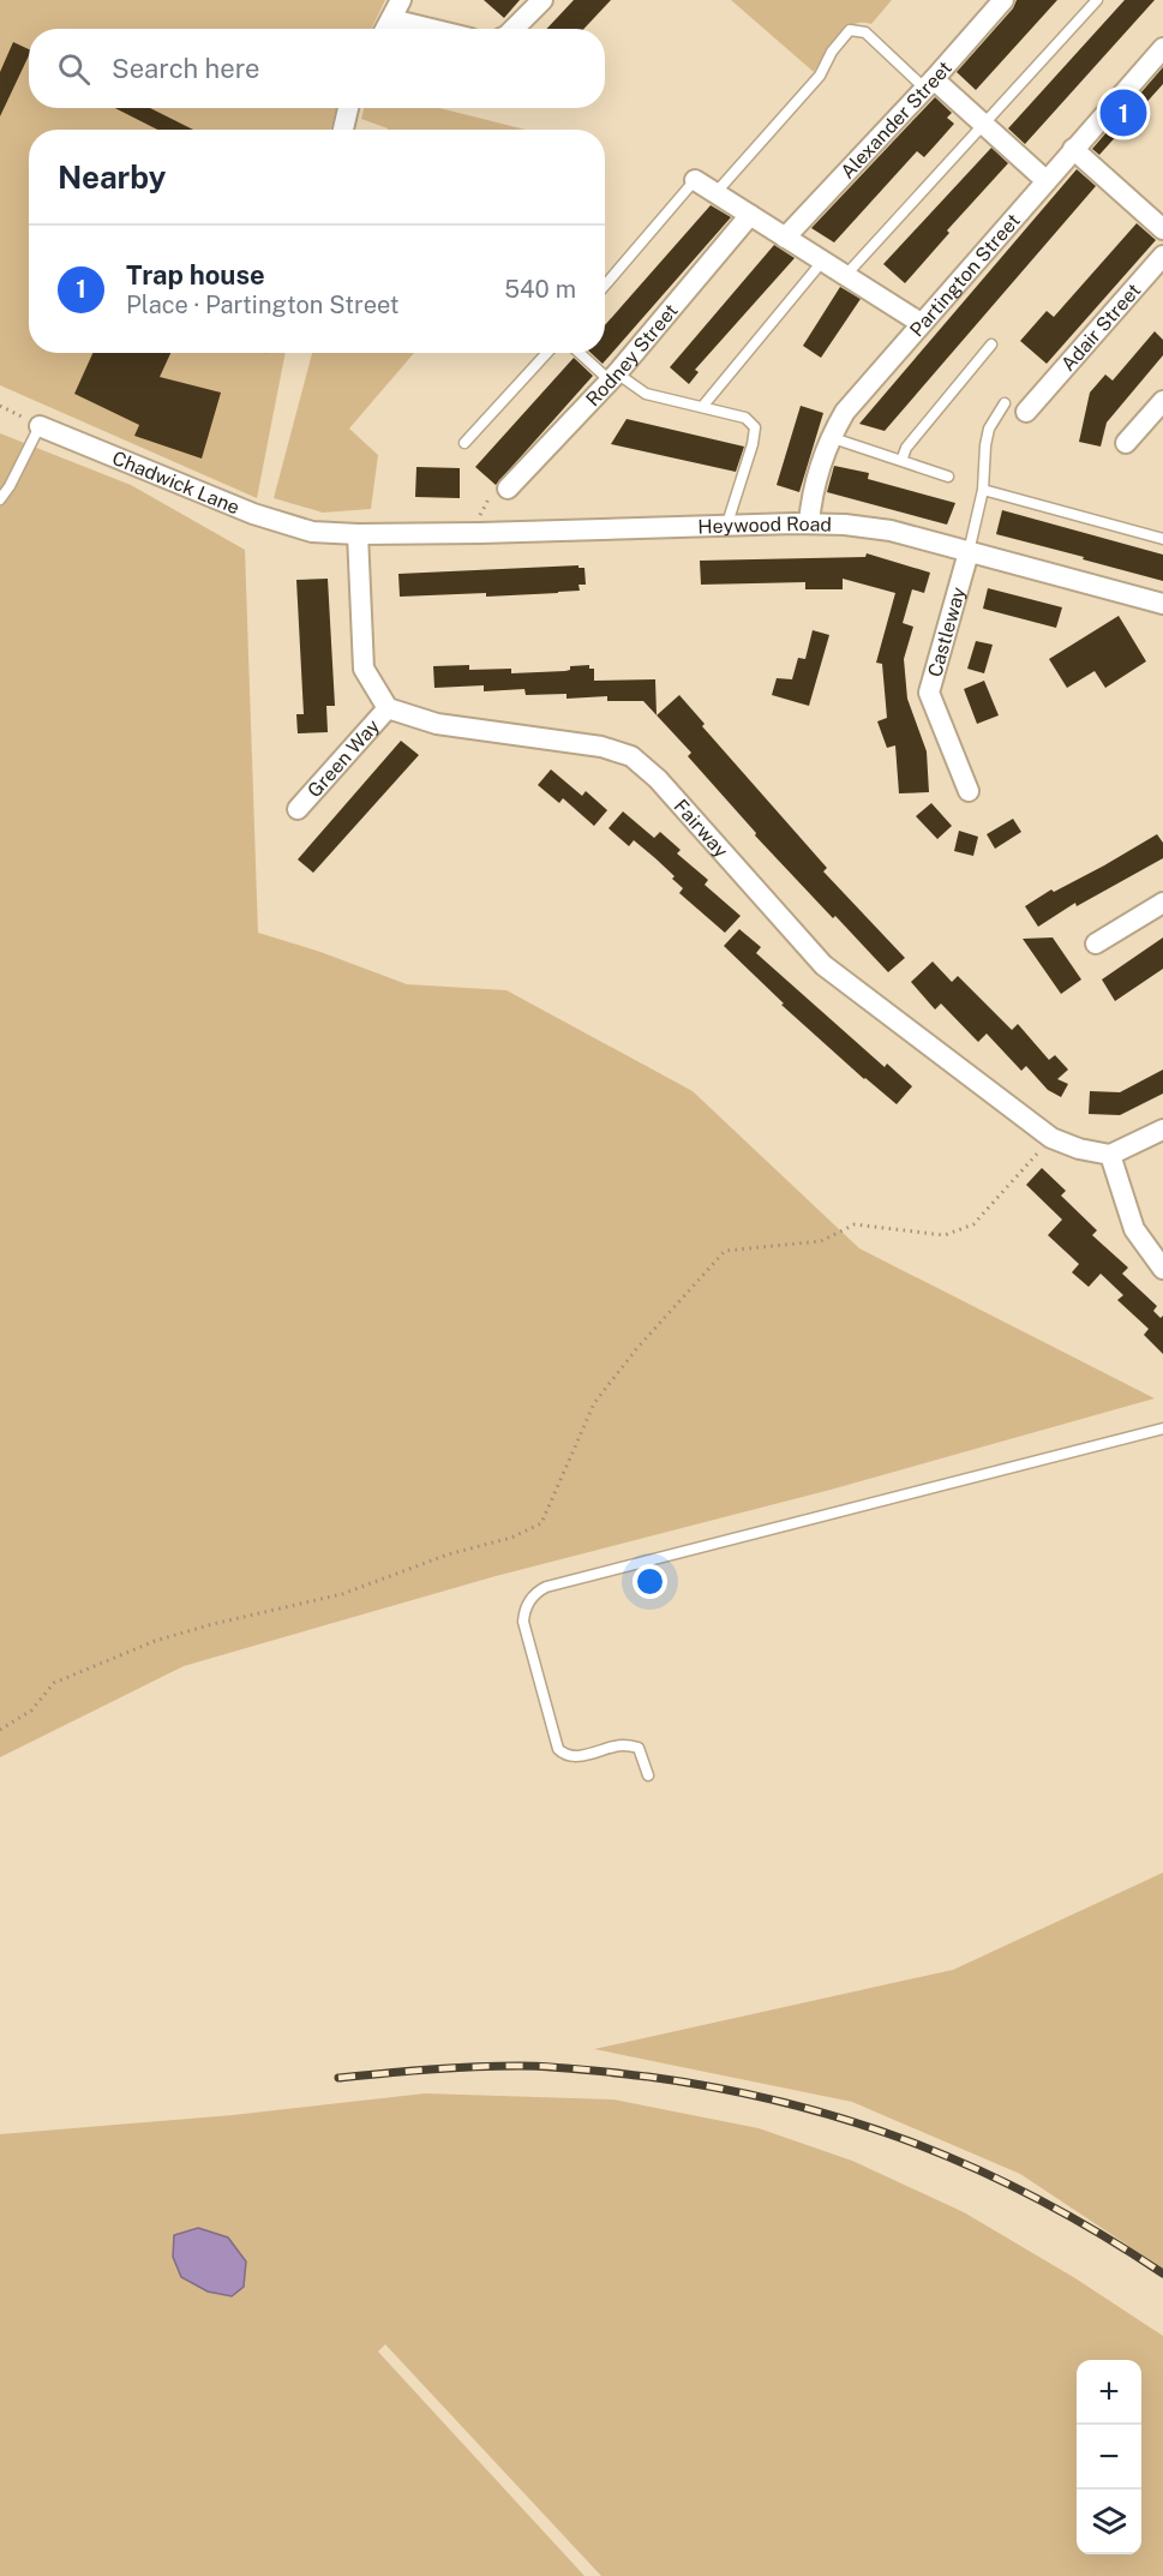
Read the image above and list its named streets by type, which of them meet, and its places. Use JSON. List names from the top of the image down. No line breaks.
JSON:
{"streets":{"street":["Alexander Street","Partington Street","Adair Street","Rodney Street","Chadwick Lane","Heywood Road","Castleway","Green Way","Fairway"]},"crossings":[["Partington Street","Heywood Road"],["Chadwick Lane","Heywood Road"],["Heywood Road","Castleway"],["Green Way","Fairway"]],"page":{"search":"Search here","pins":"1","heading":"Nearby","list":[{"mark":"1","name":"Trap house","note":"Place · Partington Street","value":"540 m"}],"map_buttons":["+","−"]}}
